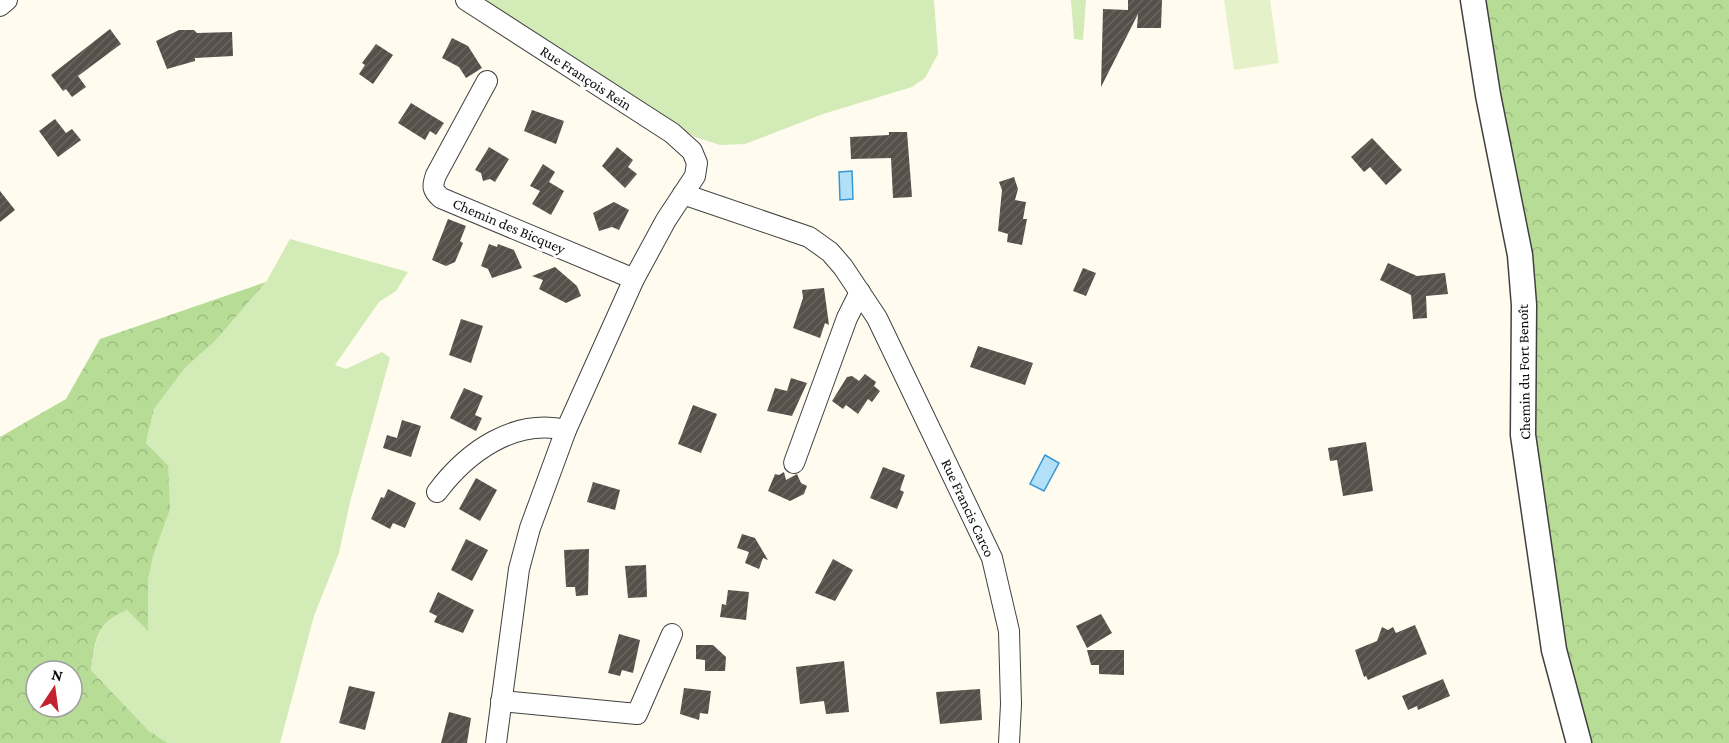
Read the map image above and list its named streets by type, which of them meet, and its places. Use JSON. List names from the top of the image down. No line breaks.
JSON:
{"streets":{"street":["Rue François Rein","Chemin des Bicquey","Chemin du Fort Benoît","Rue Francis Carco"]},"crossings":[["Rue François Rein","Rue Francis Carco"]],"north":"top"}
